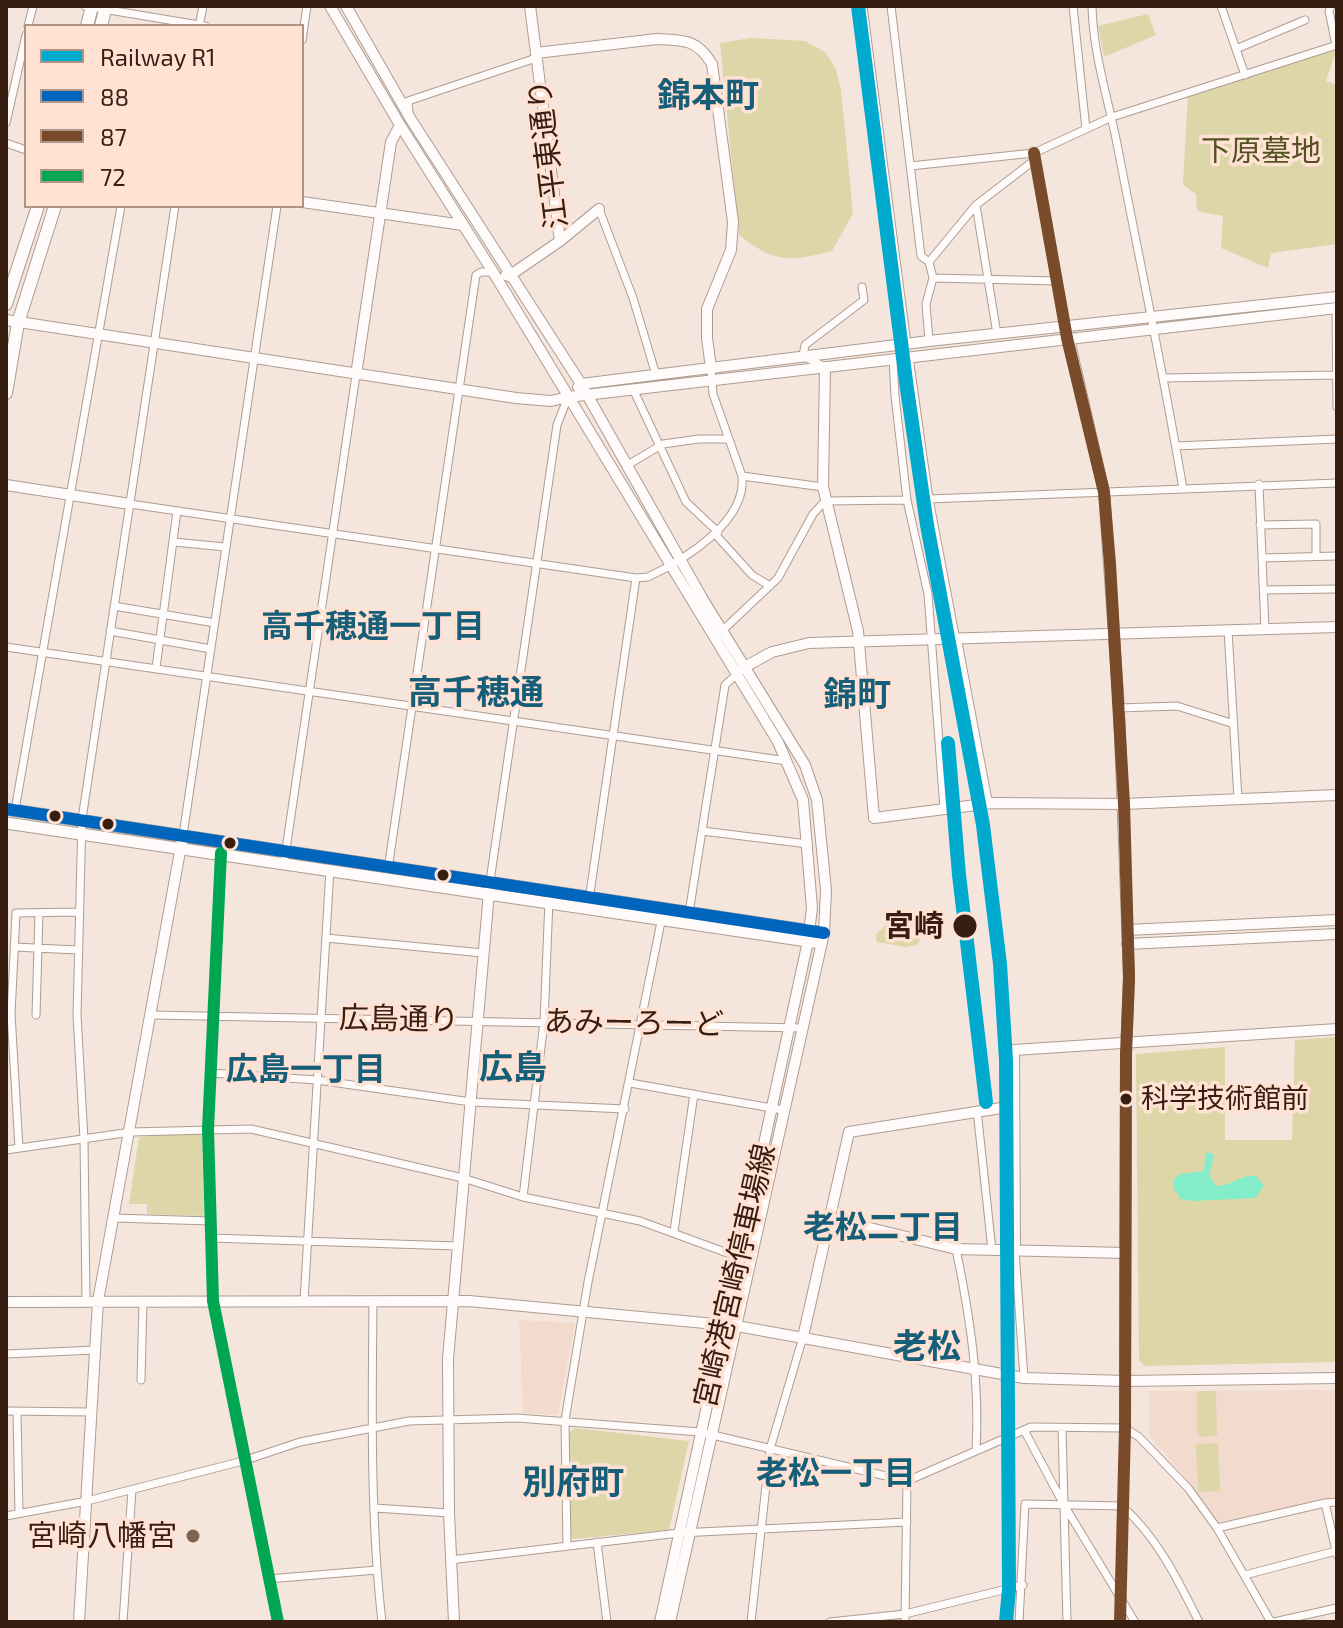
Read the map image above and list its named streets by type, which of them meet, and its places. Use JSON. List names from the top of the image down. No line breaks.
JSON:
{"streets":{"street":["江平東通り","広島通り","あみーろーど","宮崎港宮崎停車場線"]},"crossings":[["広島通り","あみーろーど"],["あみーろーど","宮崎港宮崎停車場線"]],"districts":["錦本町","高千穂通一丁目","高千穂通","錦町","広島","広島一丁目","老松二丁目","老松","老松一丁目","別府町"],"parks":["下原墓地"],"places":["宮崎","科学技術館前","宮崎八幡宮"],"lines":["rail line R1","transit line 87","transit line 88","transit line 72"],"legend":["Railway R1","88","87","72"]}
